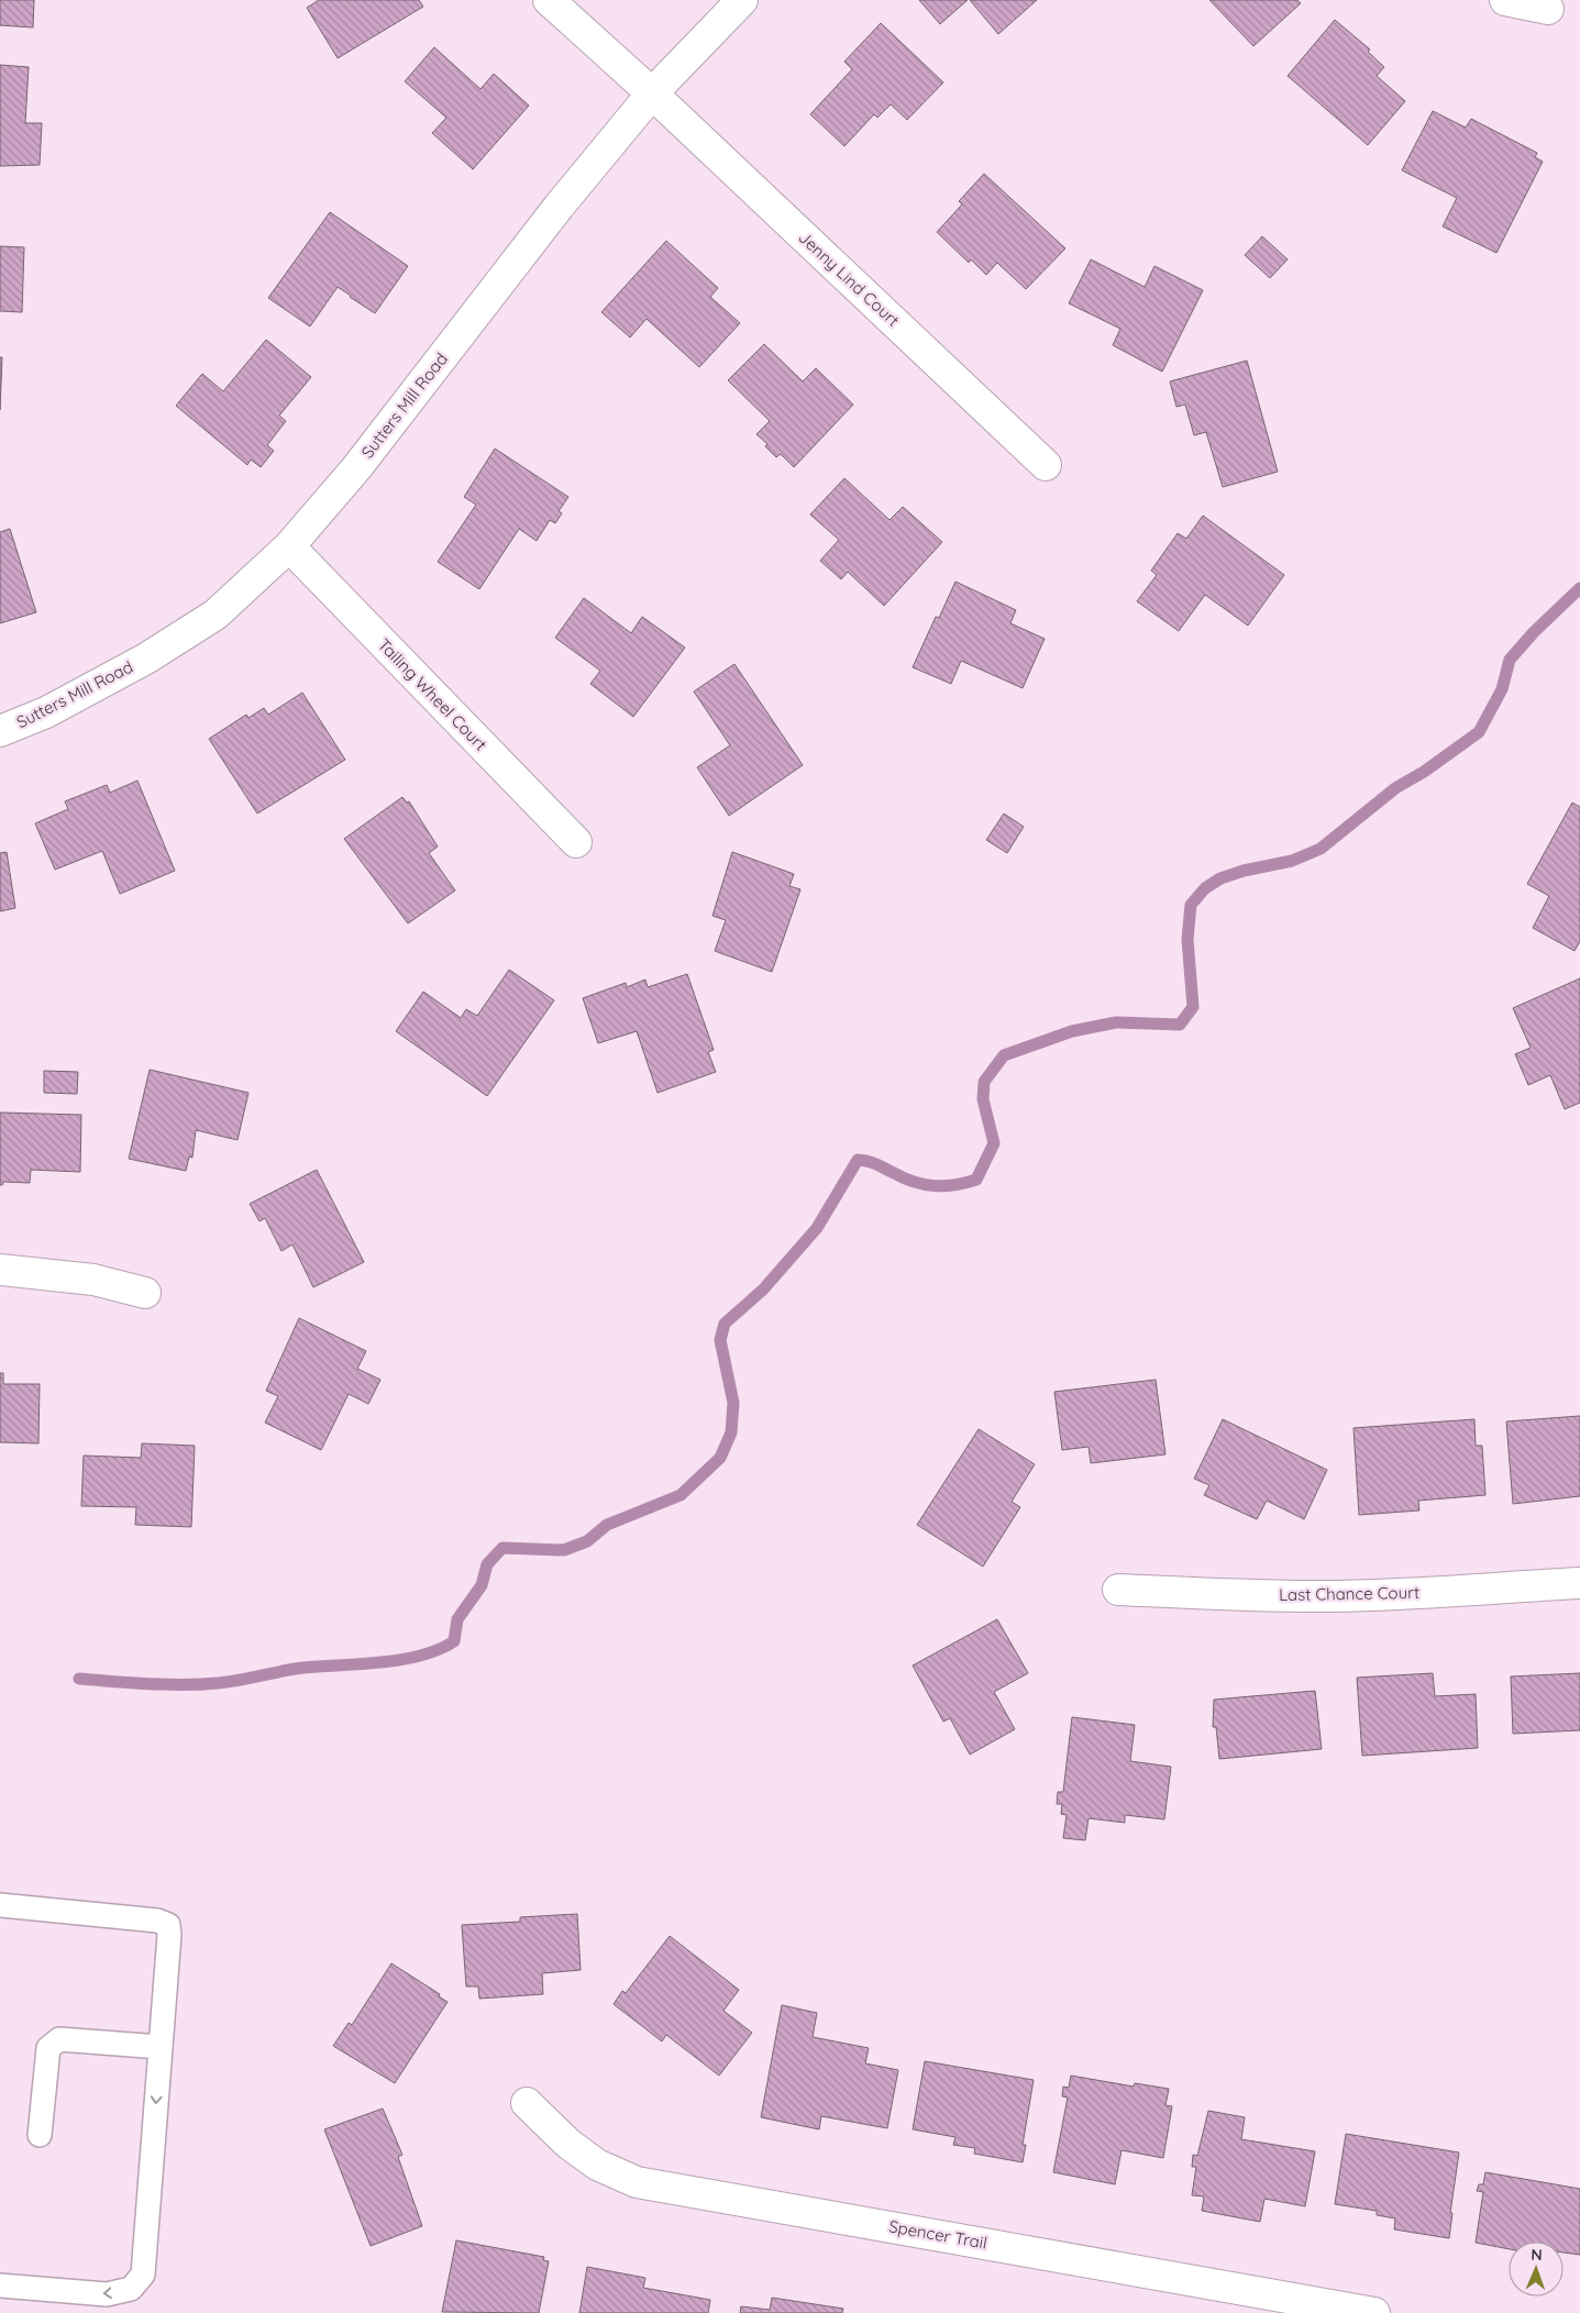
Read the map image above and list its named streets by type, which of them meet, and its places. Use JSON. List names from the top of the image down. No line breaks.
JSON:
{"streets":{"street":["Jenny Lind Court","Sutters Mill Road","Tailing Wheel Court","Last Chance Court","Spencer Trail"]},"crossings":[["Jenny Lind Court","Sutters Mill Road"],["Sutters Mill Road","Tailing Wheel Court"]],"north":"top"}
